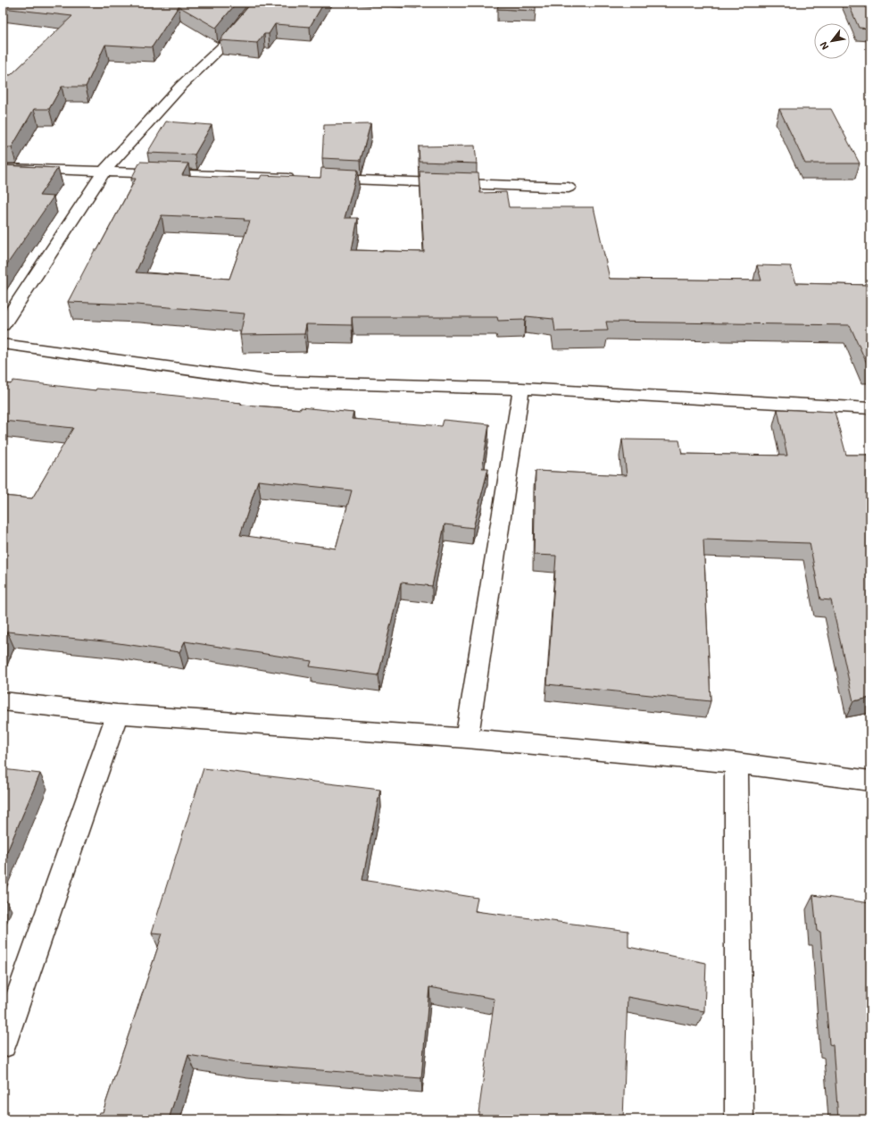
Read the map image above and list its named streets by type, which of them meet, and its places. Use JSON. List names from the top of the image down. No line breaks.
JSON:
{"north":"bottom left"}
